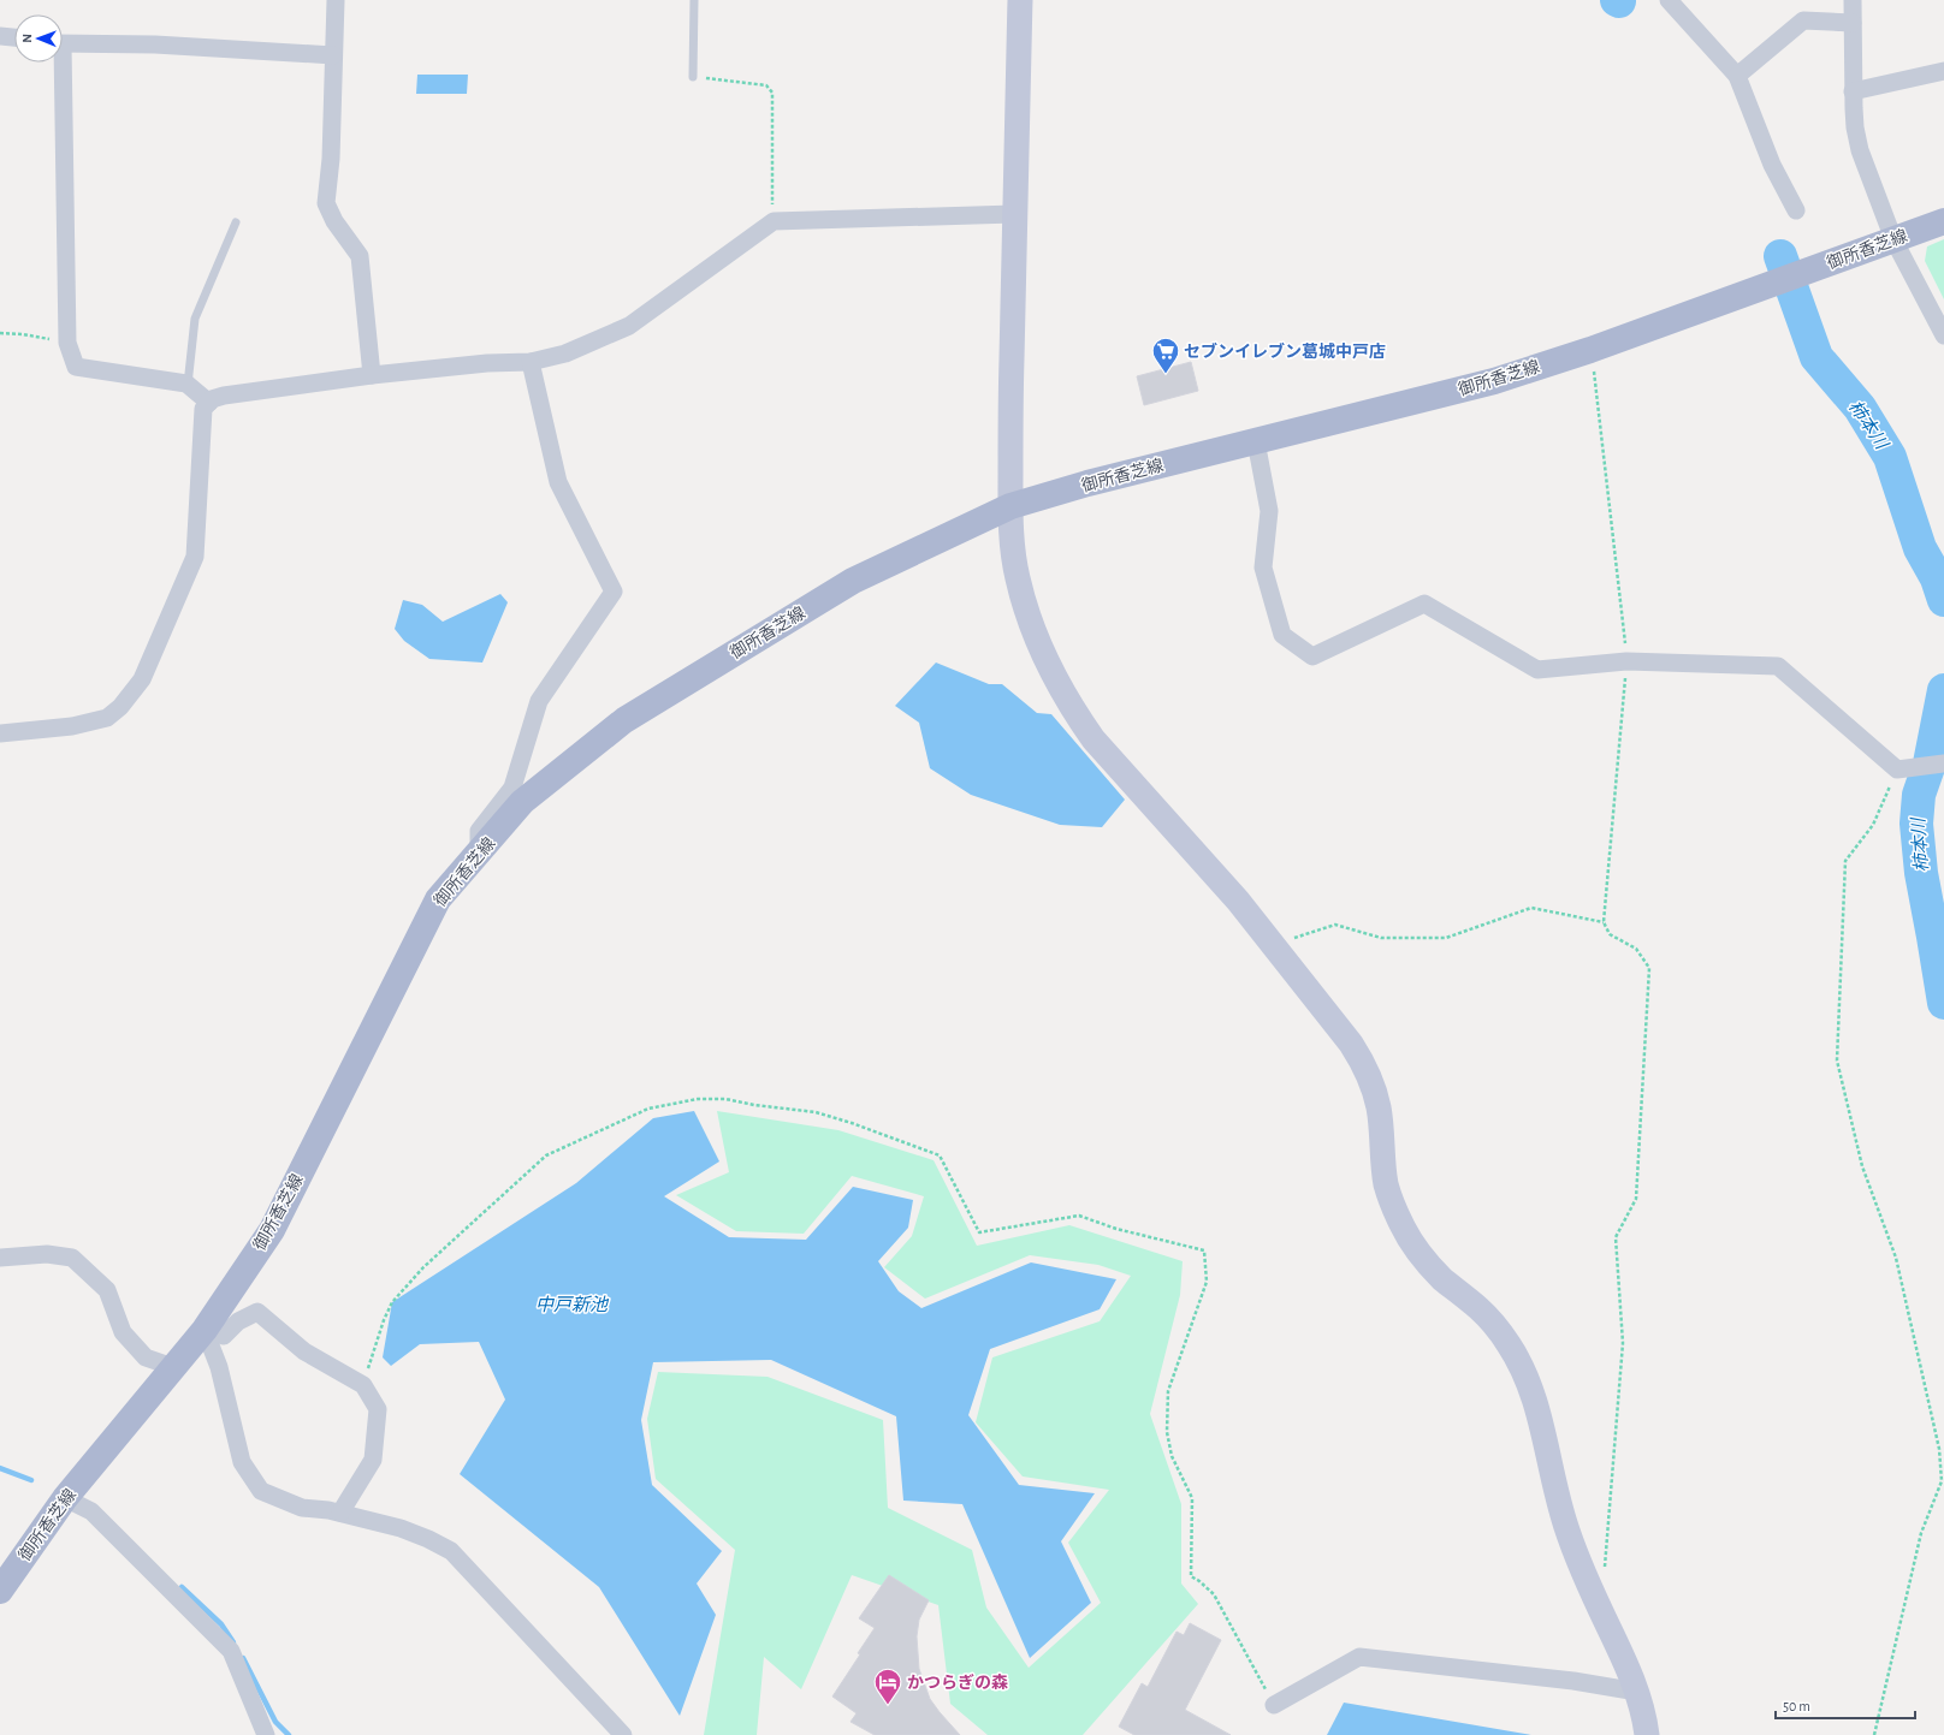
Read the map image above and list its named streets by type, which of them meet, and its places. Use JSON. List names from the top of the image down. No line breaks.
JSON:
{"streets":{"main road":["御所香芝線"]},"water":["柿本川","中戸新池"],"places":{"supermarket":["セブンイレブン葛城中戸店"],"hotel":["かつらぎの森"]},"scale_bar":"50 m","north":"left"}
